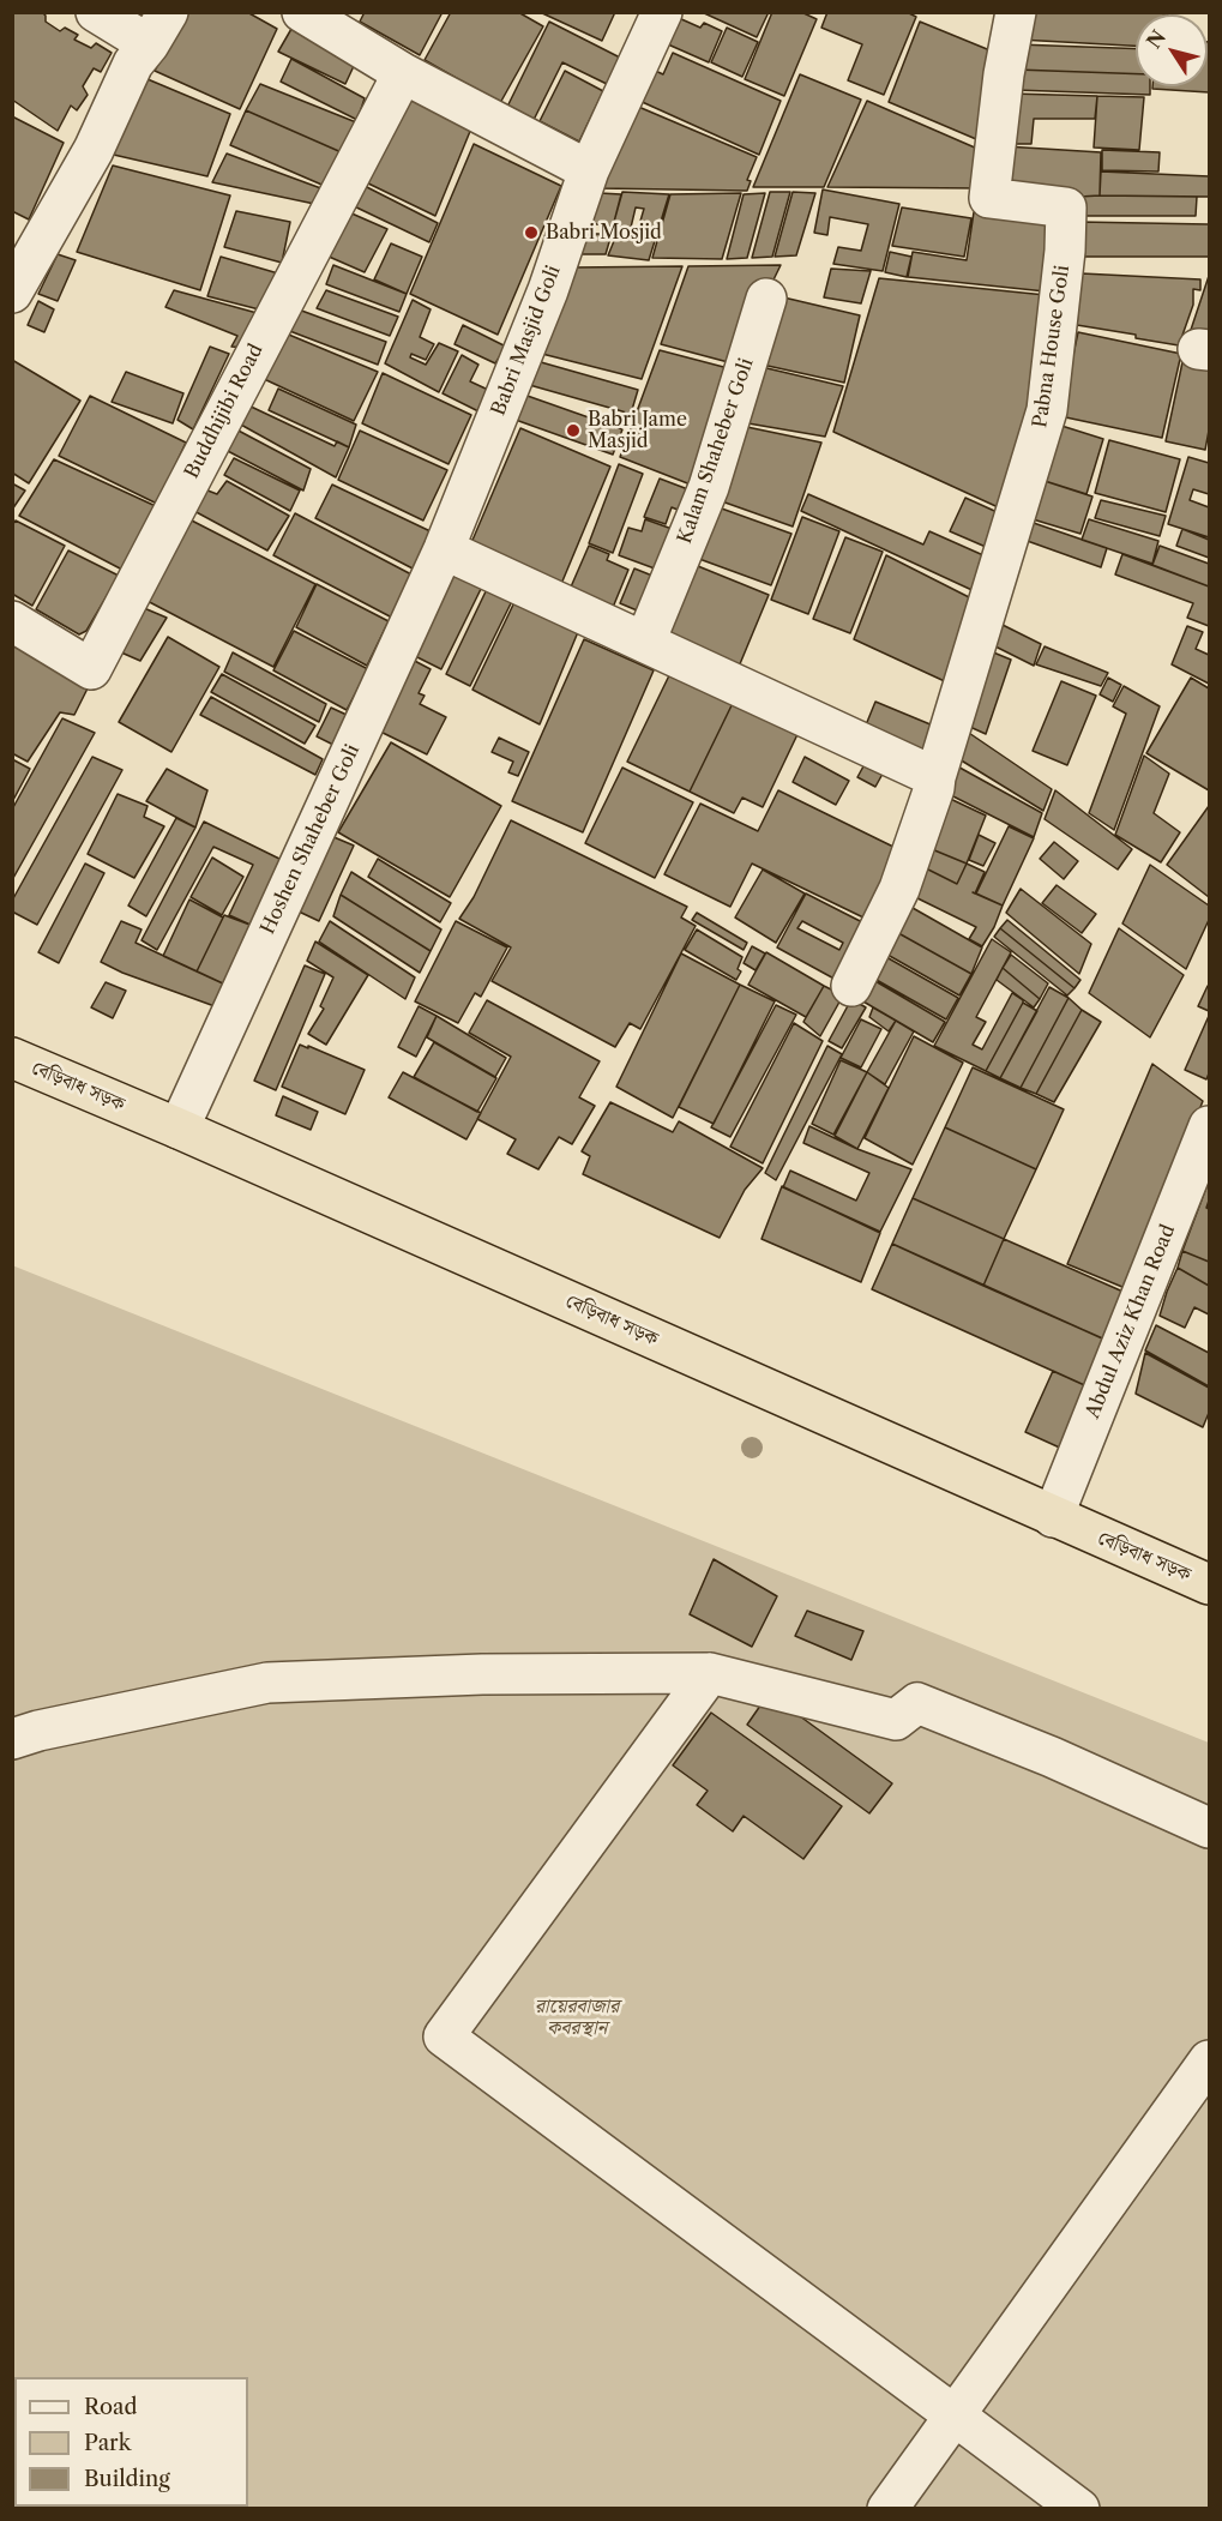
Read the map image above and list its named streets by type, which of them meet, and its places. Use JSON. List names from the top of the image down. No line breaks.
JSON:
{"streets":{"highway":["বেড়িবাধ সড়ক"],"street":["Babri Masjid Goli","Pabna House Goli","Buddhijibi Road","Kalam Shaheber Goli","Hoshen Shaheber Goli","Abdul Aziz Khan Road"]},"crossings":[["Babri Masjid Goli","Hoshen Shaheber Goli"],["Hoshen Shaheber Goli","বেড়িবাধ সড়ক"],["বেড়িবাধ সড়ক","Abdul Aziz Khan Road"]],"parks":["রায়েরবাজার কবরস্থান"],"places":["Babri Mosjid","Babri Jame Masjid"],"legend":["Road","Park","Building"],"north":"top left"}
